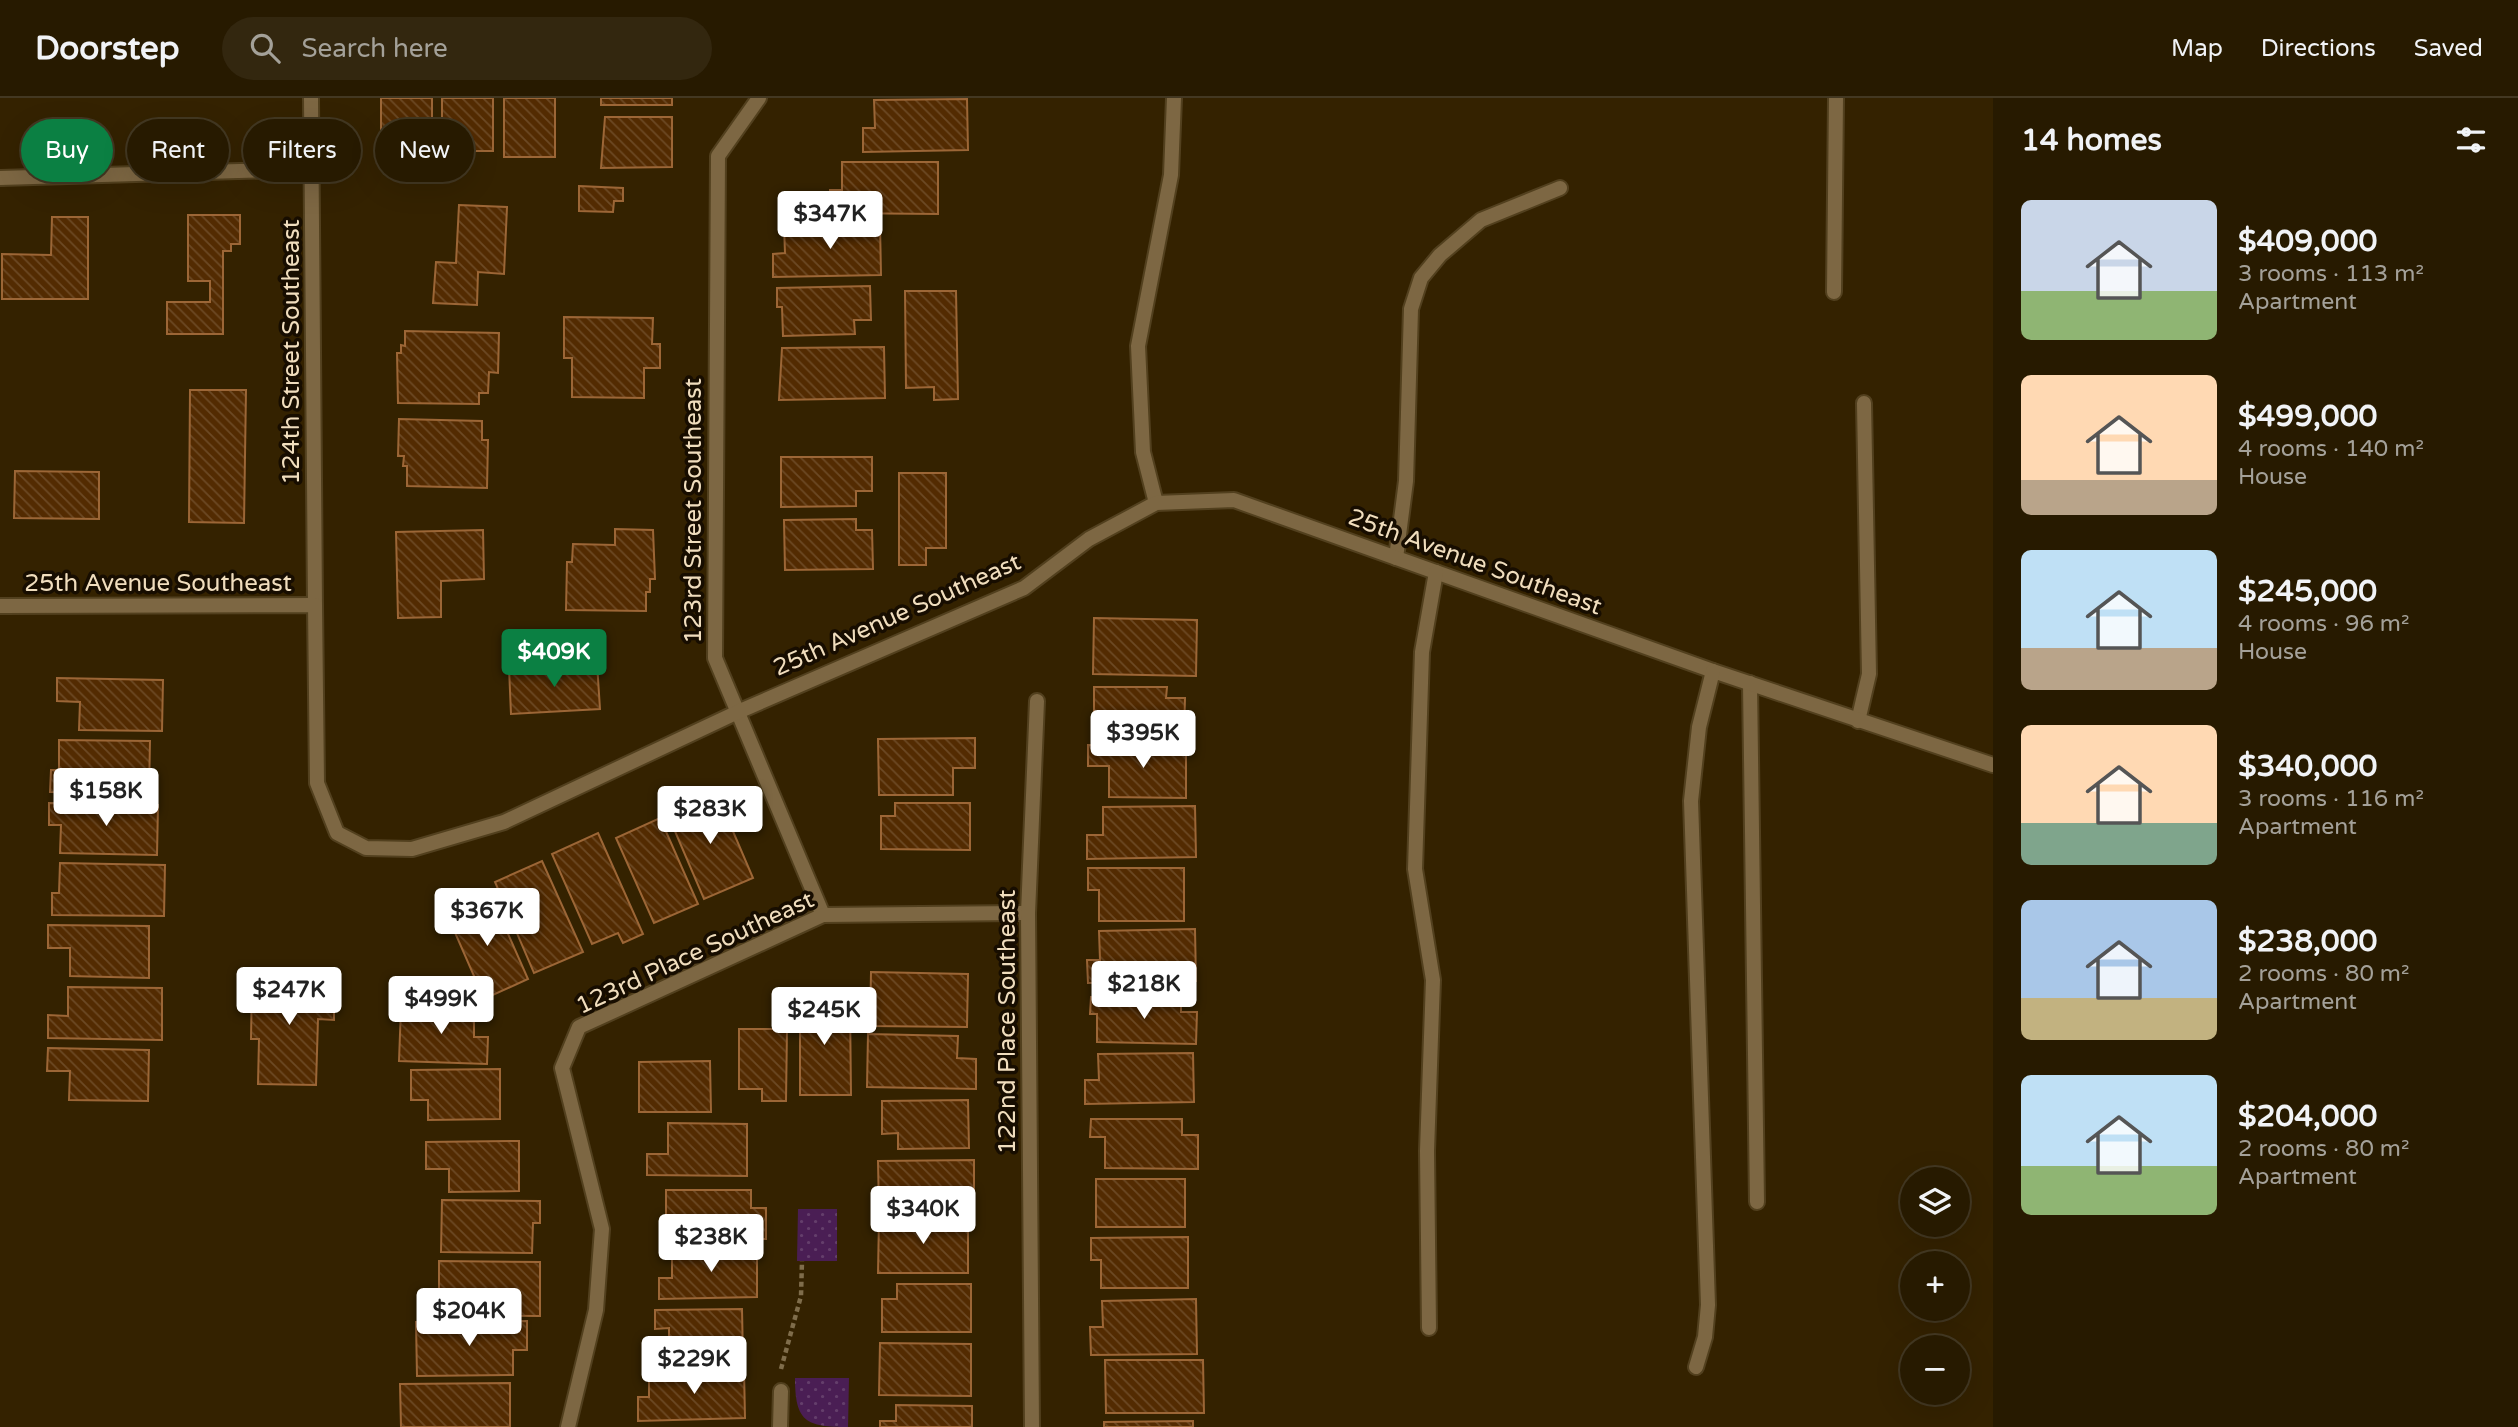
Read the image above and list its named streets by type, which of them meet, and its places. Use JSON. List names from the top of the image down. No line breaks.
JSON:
{"streets":{"street":["124th Street Southeast","123rd Street Southeast","25th Avenue Southeast","123rd Place Southeast","122nd Place Southeast"]},"crossings":[["124th Street Southeast","25th Avenue Southeast"],["123rd Street Southeast","25th Avenue Southeast"],["123rd Street Southeast","123rd Place Southeast"],["123rd Place Southeast","122nd Place Southeast"]],"page":{"header":"Doorstep","search":"Search here","nav":["Map","Directions","Saved"],"heading":"14 homes","chip":["Buy","Rent","Filters","New"],"list":[{"name":"$409,000","note":"3 rooms · 113 m² · Apartment"},{"name":"$499,000","note":"4 rooms · 140 m² · House"},{"name":"$245,000","note":"4 rooms · 96 m² · House"},{"name":"$340,000","note":"3 rooms · 116 m² · Apartment"},{"name":"$238,000","note":"2 rooms · 80 m² · Apartment"},{"name":"$204,000","note":"2 rooms · 80 m² · Apartment"}],"price":["$347K","$409K","$395K","$158K","$283K","$367K","$218K","$247K","$499K","$245K","$340K","$238K","$204K","$229K"],"map_buttons":["+","−"]}}
